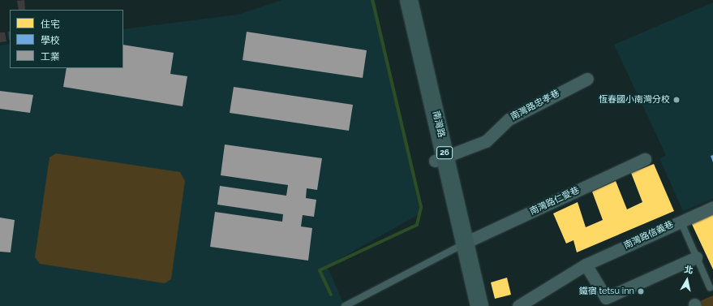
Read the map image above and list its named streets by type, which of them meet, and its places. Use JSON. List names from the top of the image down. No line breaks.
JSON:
{"streets":{"main road":["南灣路","26"],"street":["南灣路忠孝巷","南灣路仁愛巷","南灣路信義巷"]},"crossings":[["南灣路忠孝巷","南灣路"],["南灣路","南灣路仁愛巷"]],"places":["恆春國小南灣分校","鐵宿 tetsu inn"],"legend":["住宅","學校","工業"],"north":"top"}
